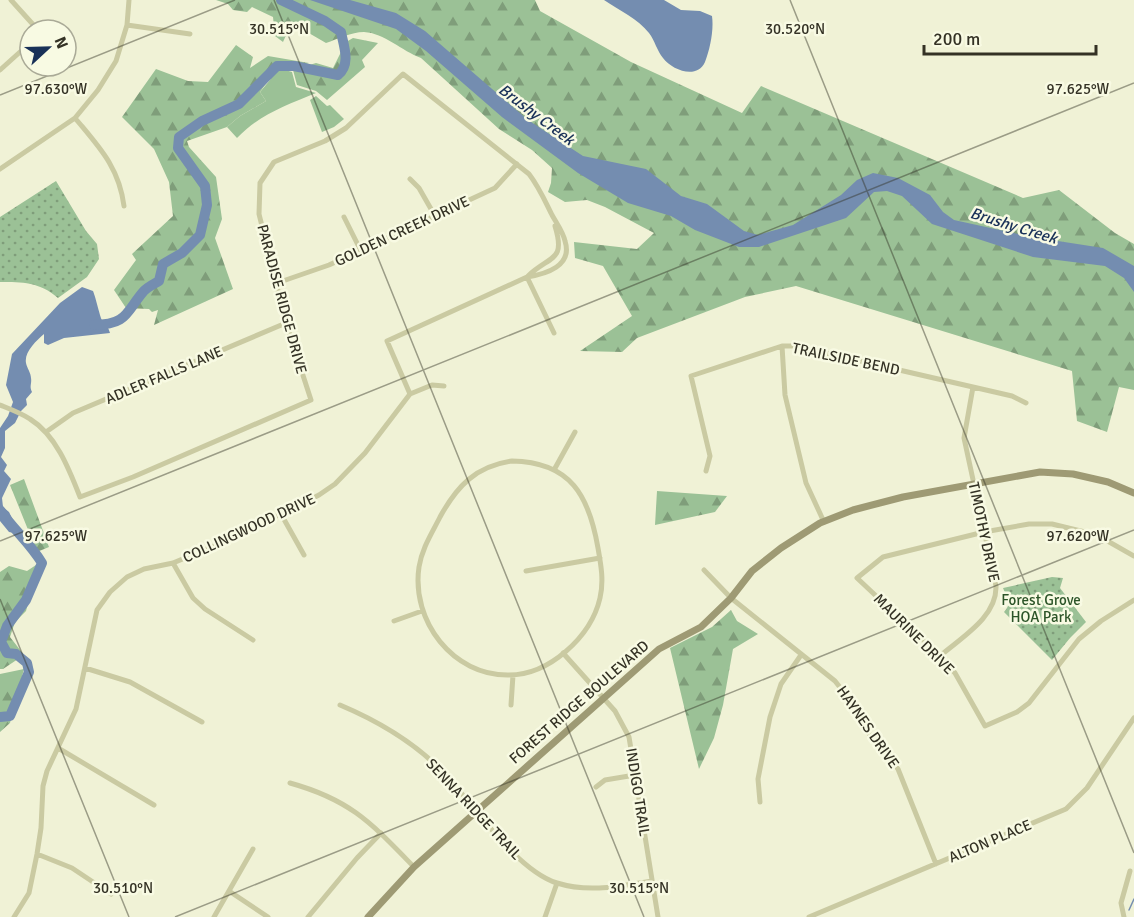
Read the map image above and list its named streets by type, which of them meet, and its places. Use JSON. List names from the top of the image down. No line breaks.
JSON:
{"streets":{"street":["GOLDEN CREEK DRIVE","PARADISE RIDGE DRIVE","TRAILSIDE BEND","ADLER FALLS LANE","COLLINGWOOD DRIVE","TIMOTHY DRIVE","MAURINE DRIVE","FOREST RIDGE BOULEVARD","HAYNES DRIVE","INDIGO TRAIL","SENNA RIDGE TRAIL","ALTON PLACE"]},"crossings":[["GOLDEN CREEK DRIVE","PARADISE RIDGE DRIVE"],["PARADISE RIDGE DRIVE","ADLER FALLS LANE"],["TRAILSIDE BEND","TIMOTHY DRIVE"],["TIMOTHY DRIVE","MAURINE DRIVE"],["TIMOTHY DRIVE","FOREST RIDGE BOULEVARD"],["FOREST RIDGE BOULEVARD","HAYNES DRIVE"],["FOREST RIDGE BOULEVARD","INDIGO TRAIL"],["FOREST RIDGE BOULEVARD","SENNA RIDGE TRAIL"],["HAYNES DRIVE","ALTON PLACE"],["INDIGO TRAIL","SENNA RIDGE TRAIL"]],"water":["Brushy Creek"],"parks":["Forest Grove HOA Park"],"scale_bar":"200 m","north":"right","coordinates":["30.515°N","30.520°N","97.625°W","97.630°W","97.620°W","30.510°N"]}
